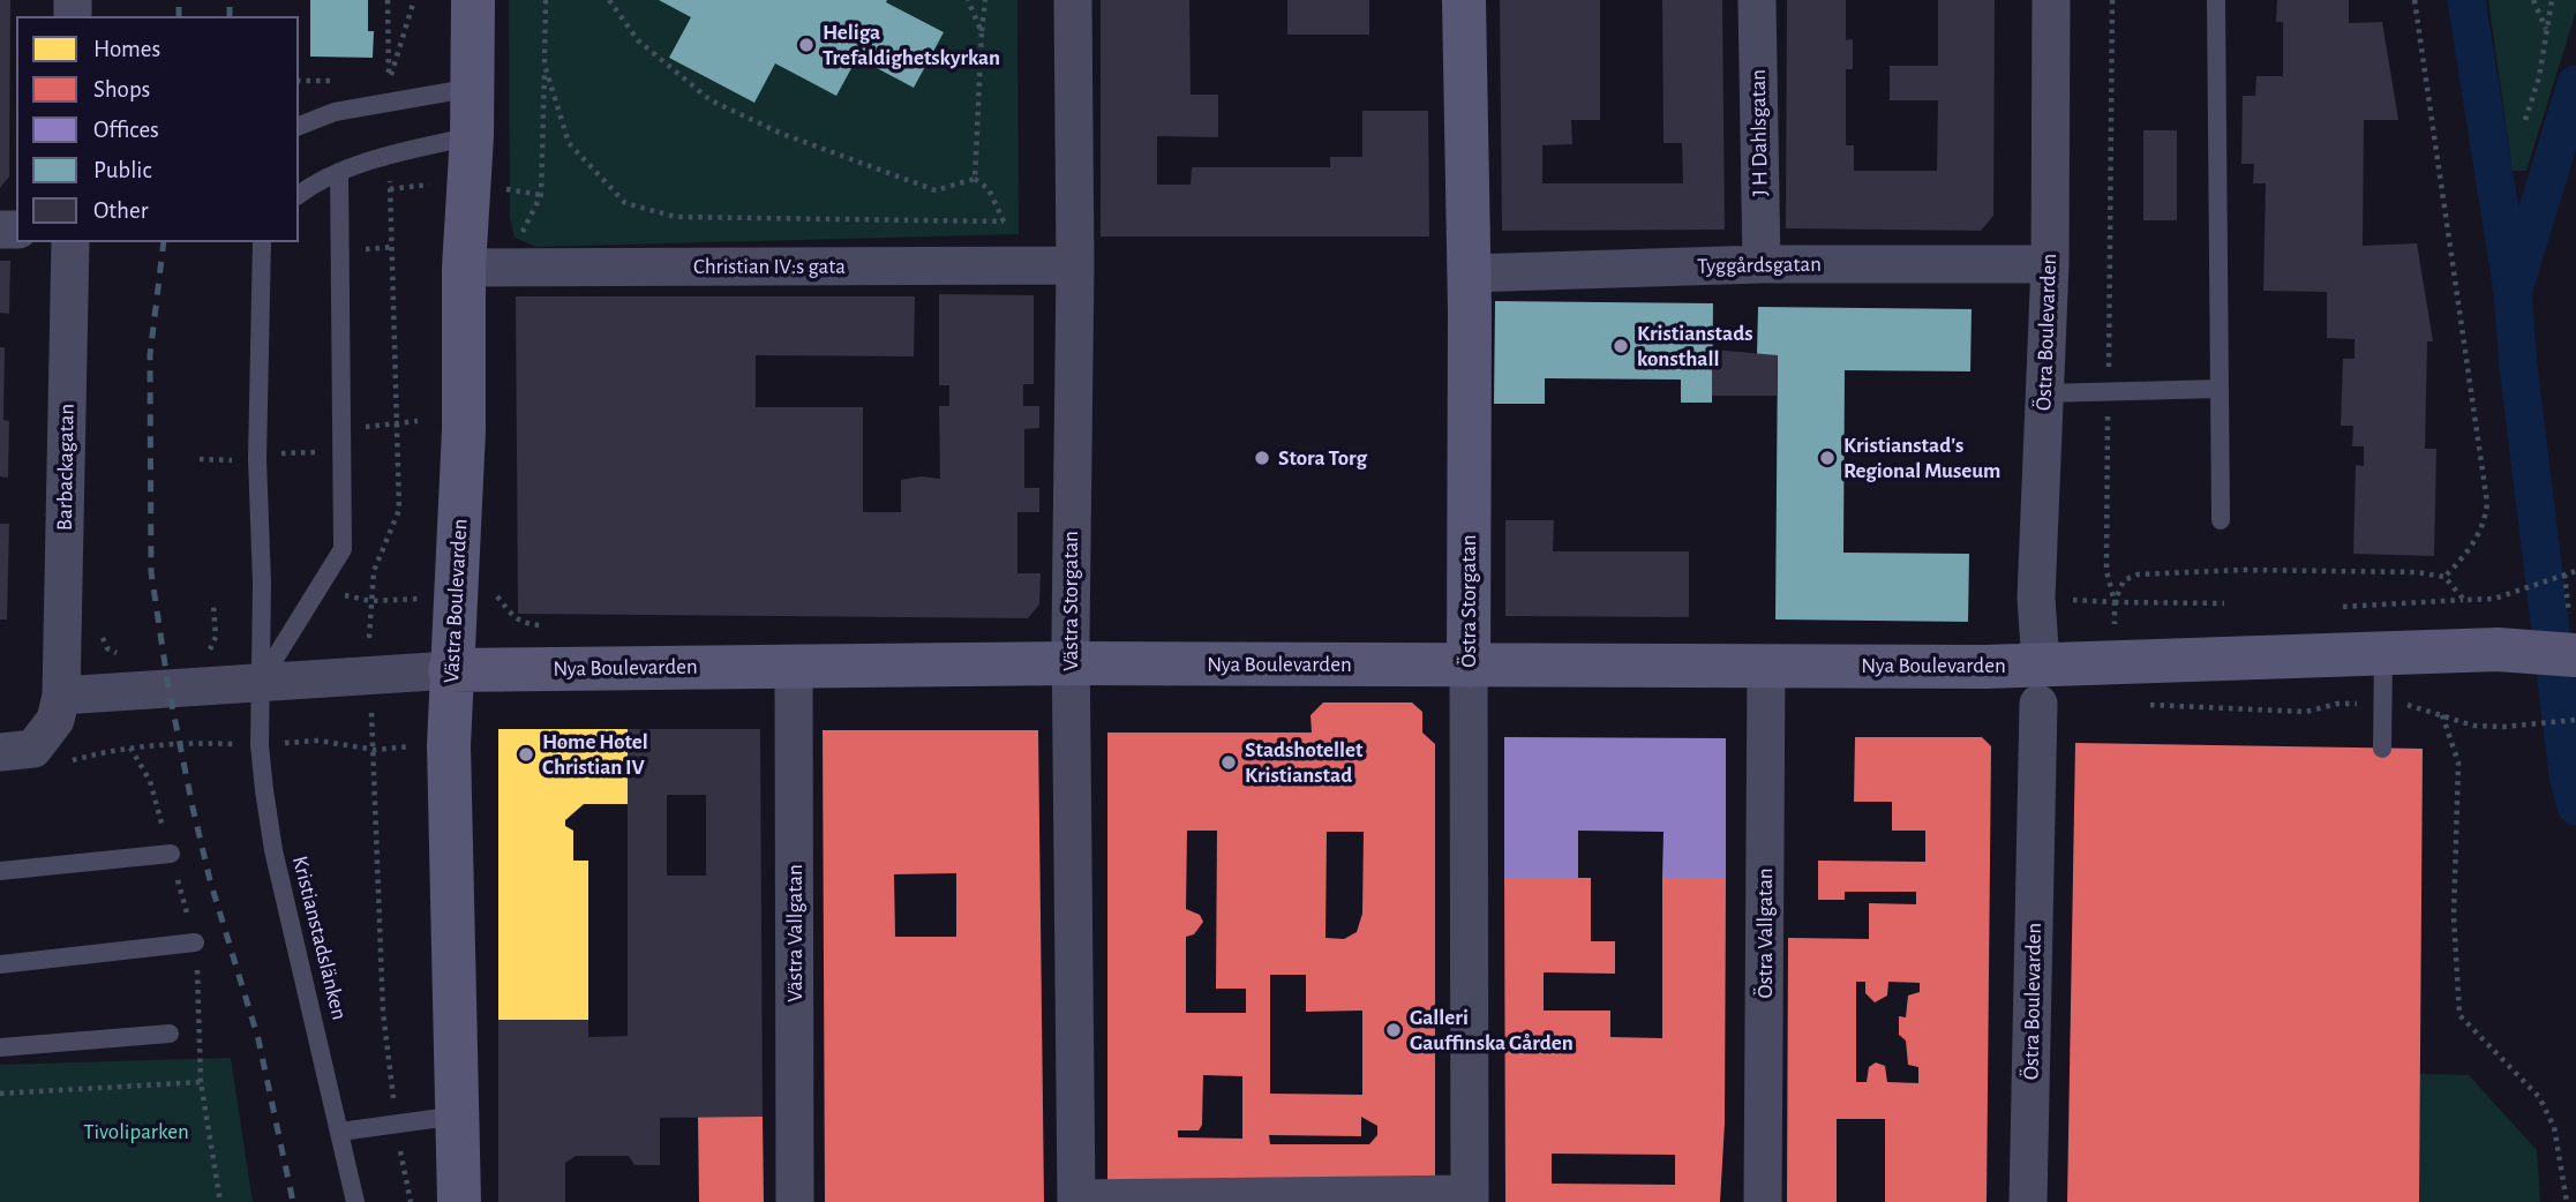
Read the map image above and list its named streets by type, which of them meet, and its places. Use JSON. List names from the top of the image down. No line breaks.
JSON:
{"streets":{"street":["J H Dahlsgatan","Tyggårdsgatan","Christian IV:s gata","Östra Boulevarden","Barbackagatan","Västra Boulevarden","Västra Storgatan","Östra Storgatan","Nya Boulevarden","Västra Vallgatan","Östra Vallgatan"],"lane":["Kristianstadslänken"]},"crossings":[["J H Dahlsgatan","Tyggårdsgatan"],["Tyggårdsgatan","Östra Boulevarden"],["Tyggårdsgatan","Östra Storgatan"],["Christian IV:s gata","Västra Boulevarden"],["Christian IV:s gata","Västra Storgatan"],["Östra Boulevarden","Nya Boulevarden"],["Barbackagatan","Nya Boulevarden"],["Västra Boulevarden","Nya Boulevarden"],["Västra Storgatan","Nya Boulevarden"],["Östra Storgatan","Nya Boulevarden"],["Nya Boulevarden","Västra Vallgatan"],["Nya Boulevarden","Östra Vallgatan"],["Nya Boulevarden","Kristianstadslänken"]],"parks":["Tivoliparken"],"places":["Heliga Trefaldighetskyrkan","Kristianstads konsthall","Stora Torg","Kristianstad's Regional Museum","Home Hotel Christian IV","Stadshotellet Kristianstad","Galleri Gauffinska Gården"],"legend":["Homes","Shops","Offices","Public","Other"]}
